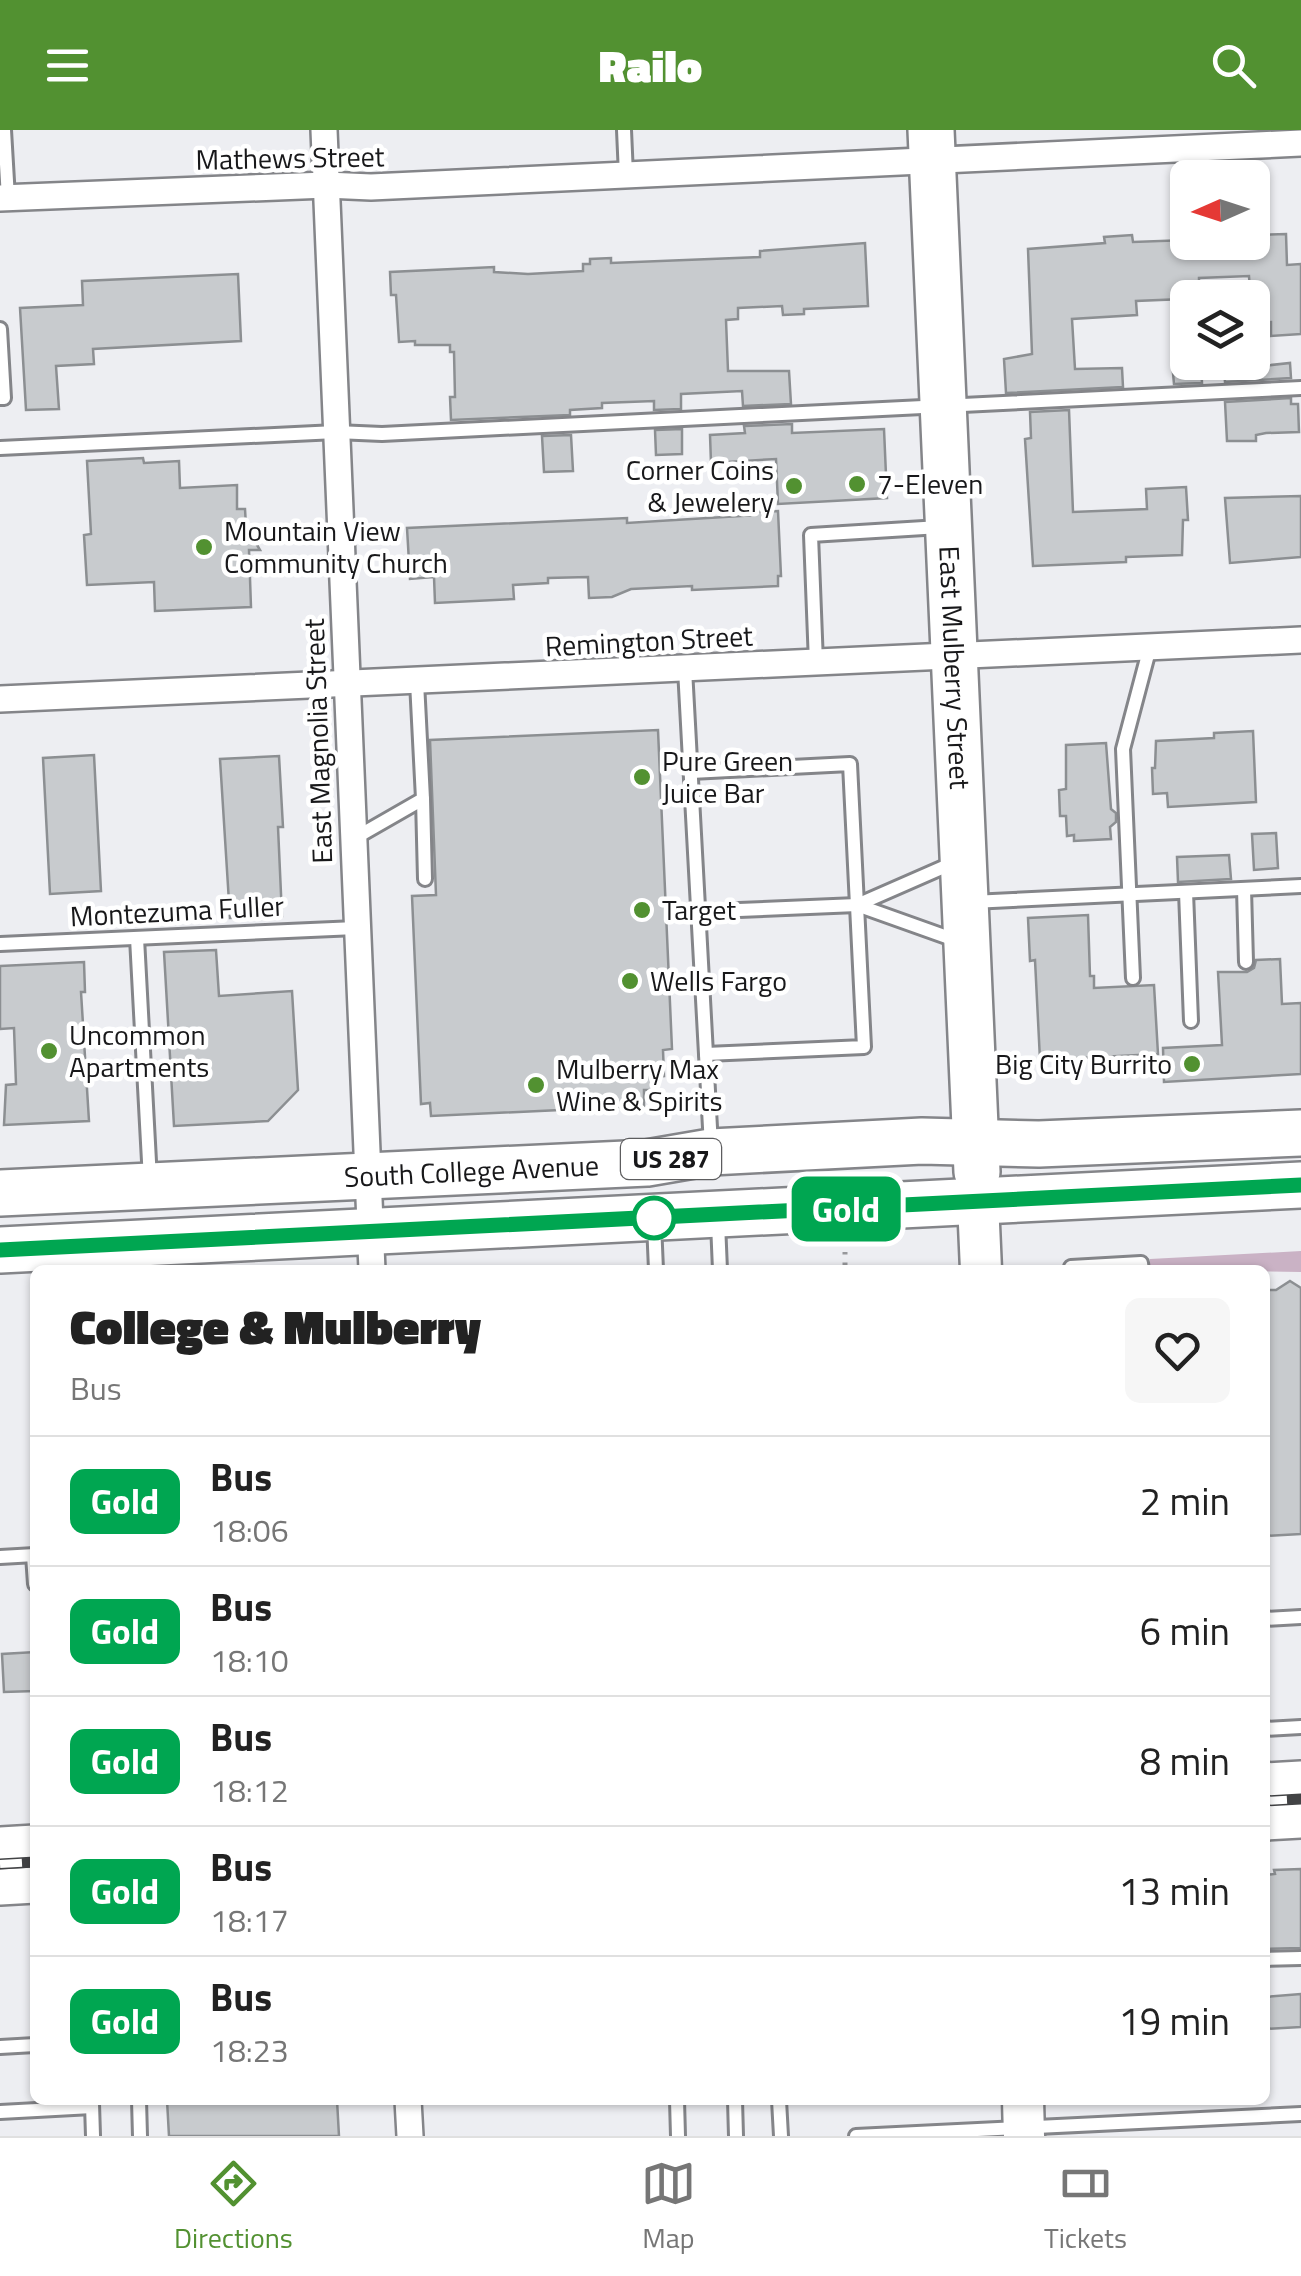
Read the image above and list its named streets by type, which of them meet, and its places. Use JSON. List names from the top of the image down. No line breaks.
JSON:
{"streets":{"highway":["East Mulberry Street","US 287","South College Avenue"],"street":["Mathews Street","Remington Street","East Magnolia Street"],"lane":["Montezuma Fuller"]},"crossings":[["Mathews Street","East Mulberry Street"],["Mathews Street","East Magnolia Street"],["Remington Street","East Mulberry Street"],["Remington Street","East Magnolia Street"],["East Mulberry Street","South College Avenue"],["East Magnolia Street","Montezuma Fuller"],["East Magnolia Street","South College Avenue"]],"places":["7-Eleven","Corner Coins & Jewelery","Mountain View Community Church","Pure Green Juice Bar","Target","Wells Fargo","Uncommon Apartments","Big City Burrito","Mulberry Max Wine & Spirits"],"lines":["bus line Gold"],"north":"left","page":{"header":"Railo","on_map":"Gold","heading":["College & Mulberry","Bus"],"list":[{"mark":"Gold","name":"Bus","note":"18:06","value":"2 min"},{"mark":"Gold","name":"Bus","note":"18:10","value":"6 min"},{"mark":"Gold","name":"Bus","note":"18:12","value":"8 min"},{"mark":"Gold","name":"Bus","note":"18:17","value":"13 min"},{"mark":"Gold","name":"Bus","note":"18:23","value":"19 min"}],"tabs":["Directions","Map","Tickets"]}}
